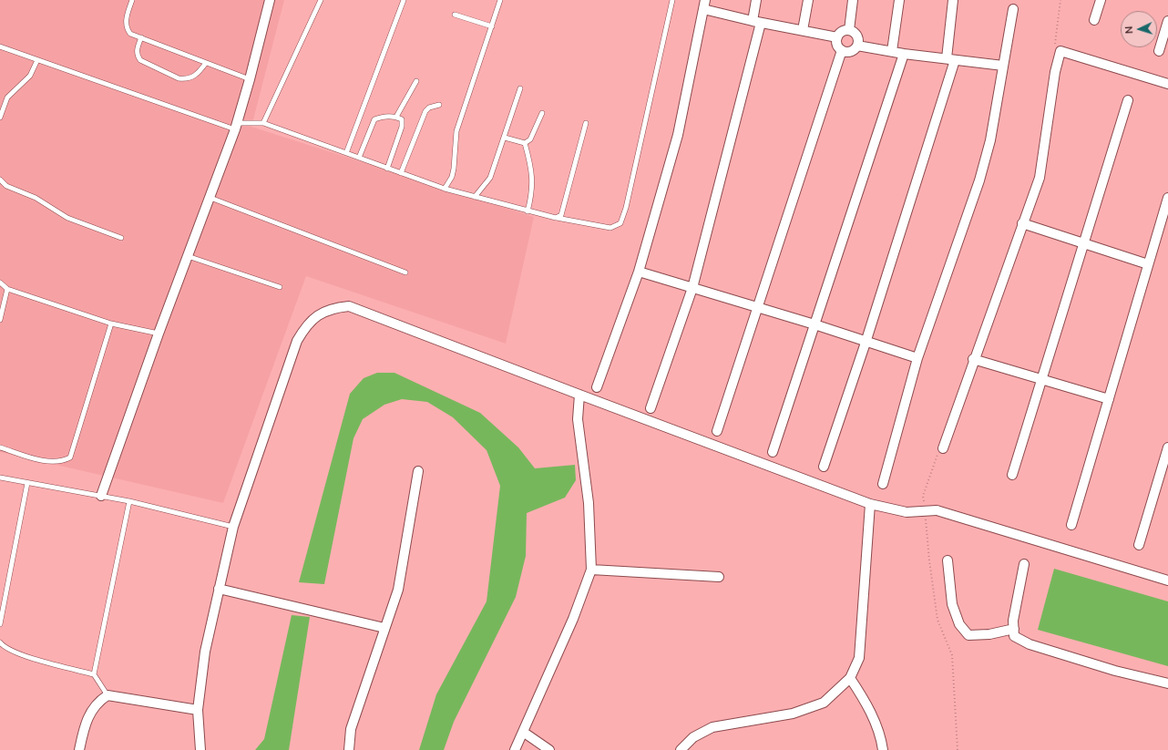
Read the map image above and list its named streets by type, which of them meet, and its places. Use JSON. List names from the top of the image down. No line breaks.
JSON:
{"north":"left"}
